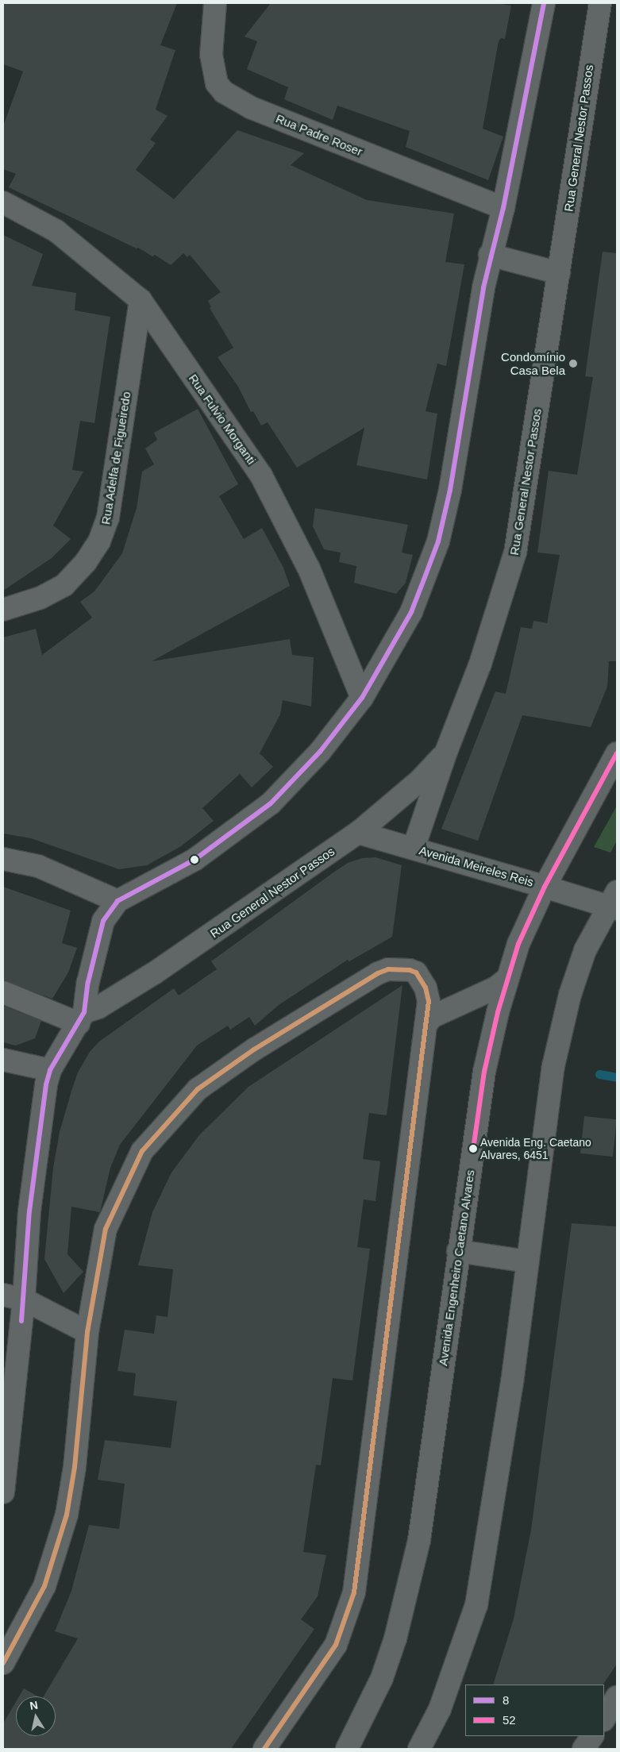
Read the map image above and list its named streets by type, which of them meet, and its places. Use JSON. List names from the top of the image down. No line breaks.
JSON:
{"streets":{"street":["Rua Padre Roser","Rua General Nestor Passos","Rua Fulvio Morganti","Rua Adelfa de Figueiredo","Avenida Meireles Reis","Avenida Engenheiro Caetano Alvares"]},"crossings":[["Rua General Nestor Passos","Avenida Meireles Reis"],["Rua Fulvio Morganti","Rua Adelfa de Figueiredo"],["Avenida Meireles Reis","Avenida Engenheiro Caetano Alvares"]],"places":["Condomínio Casa Bela","Avenida Eng. Caetano Alvares, 6451"],"lines":["transit line 8","transit line 52"],"legend":["8","52"],"north":"top"}
